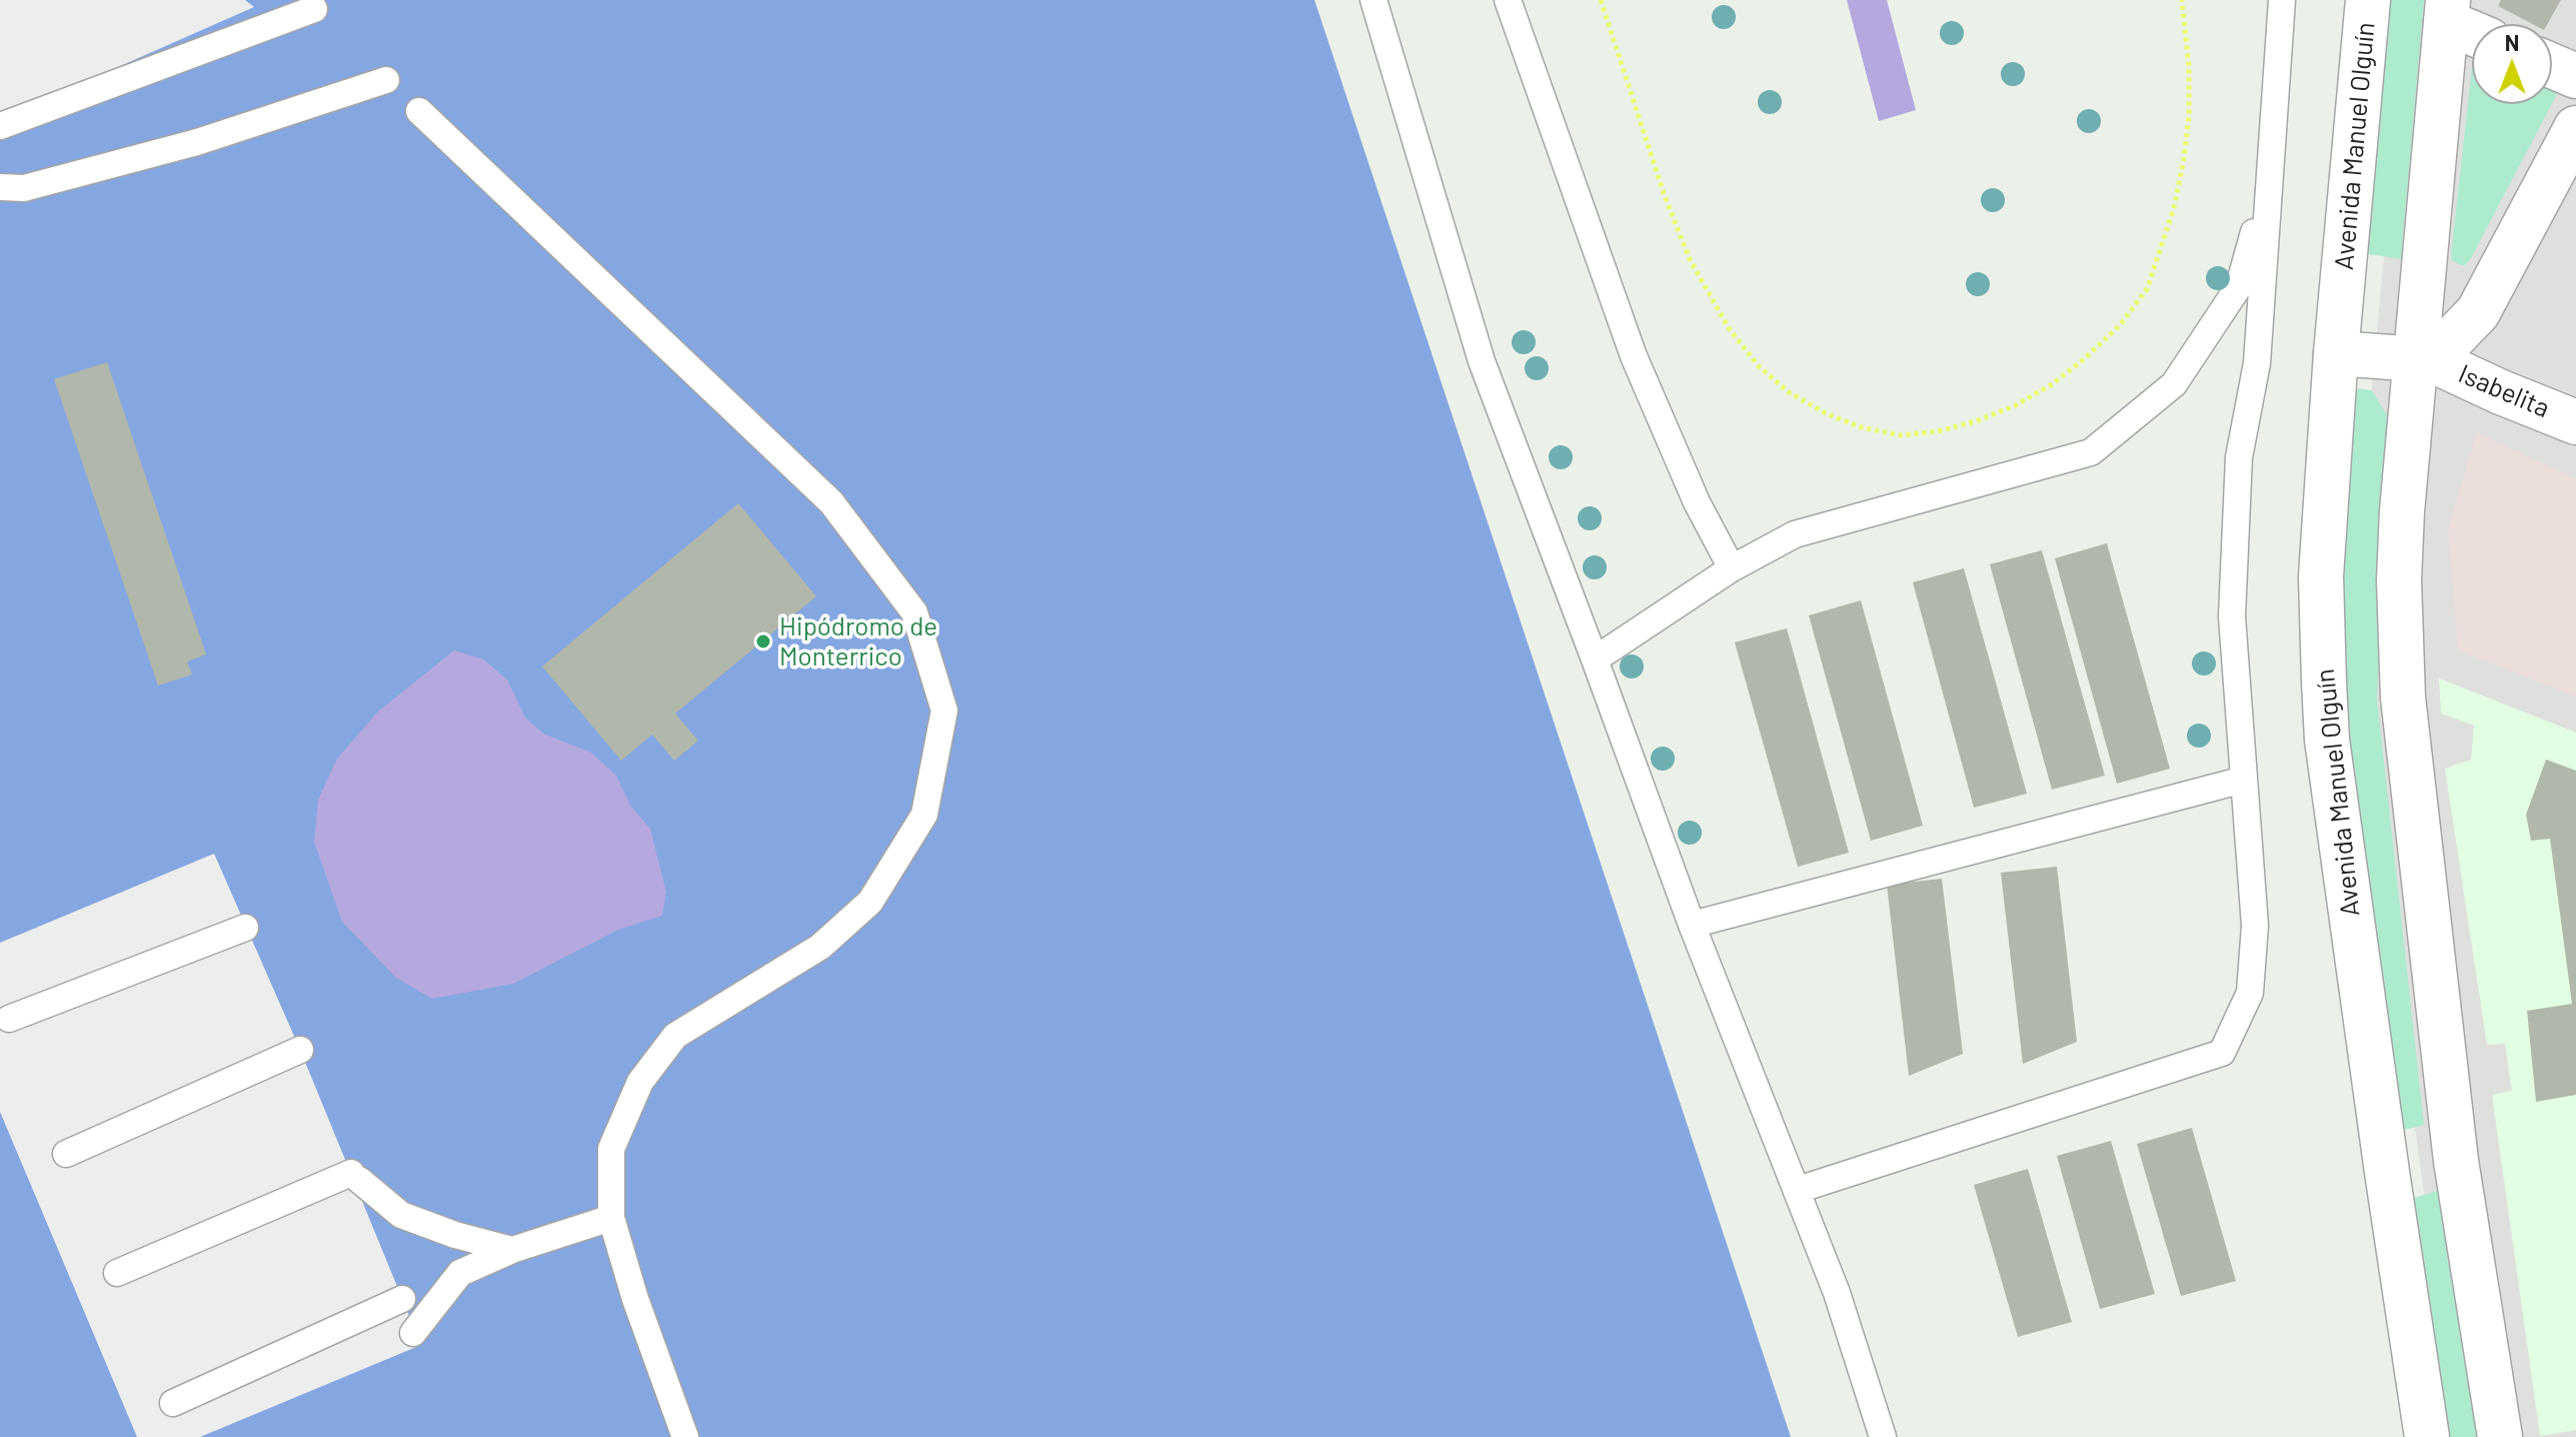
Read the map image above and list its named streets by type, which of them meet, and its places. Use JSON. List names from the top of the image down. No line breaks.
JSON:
{"streets":{"street":["Avenida Manuel Olguín","Isabelita"]},"crossings":[["Avenida Manuel Olguín","Isabelita"]],"places":["Hipódromo de Monterrico"],"north":"top"}
